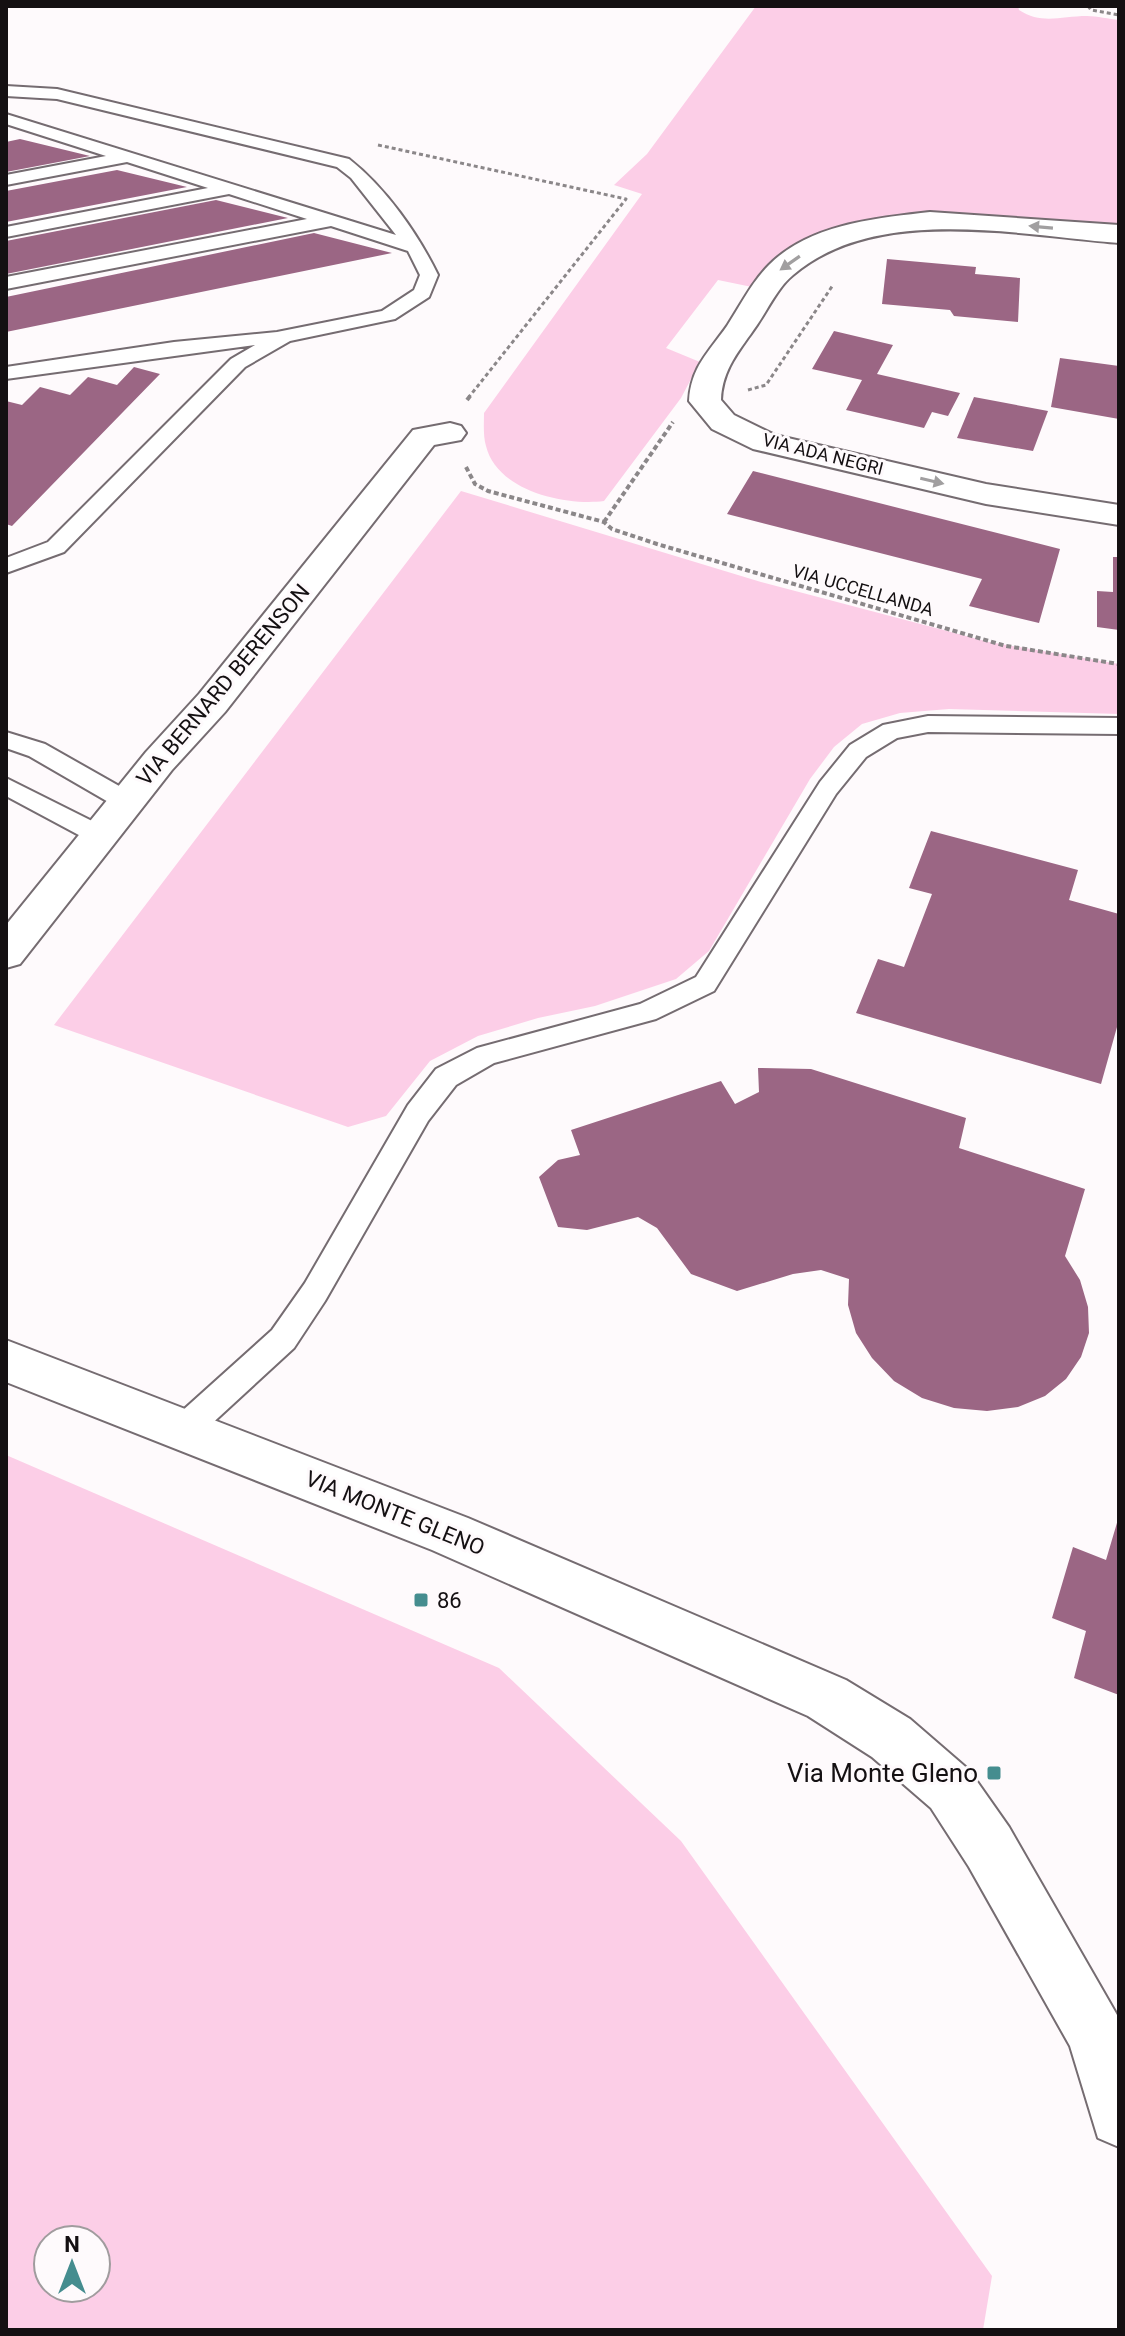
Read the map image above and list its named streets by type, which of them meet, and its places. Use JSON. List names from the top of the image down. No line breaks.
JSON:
{"streets":{"street":["VIA ADA NEGRI","VIA BERNARD BERENSON","VIA MONTE GLENO"],"path":["VIA UCCELLANDA"]},"crossings":[["VIA ADA NEGRI","VIA UCCELLANDA"]],"one_way":["VIA ADA NEGRI"],"places":{"transit":["86","Via Monte Gleno"]},"north":"top"}
